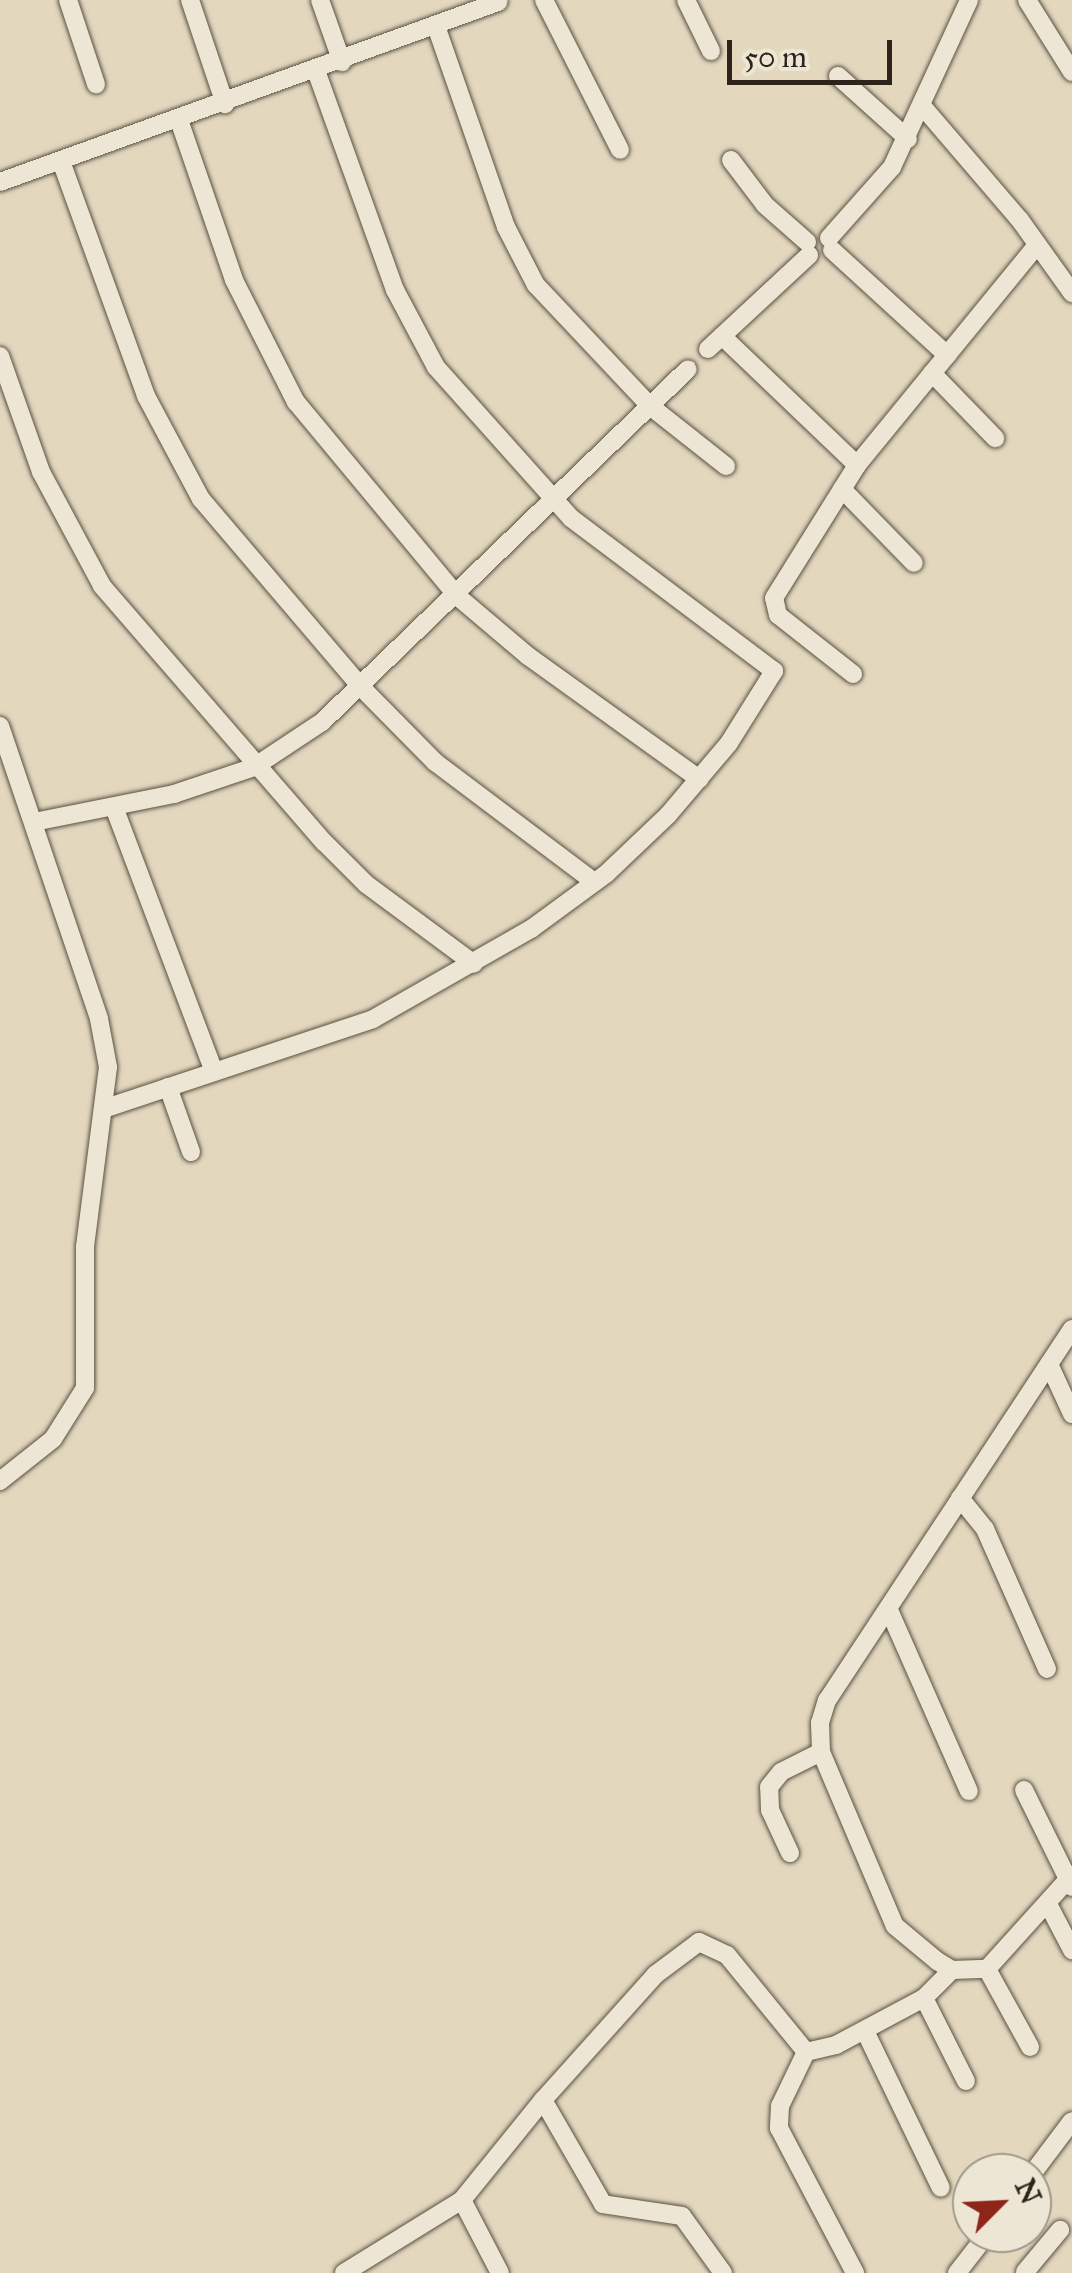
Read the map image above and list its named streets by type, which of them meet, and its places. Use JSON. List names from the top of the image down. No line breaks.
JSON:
{"scale_bar":"50 m","north":"top right"}
